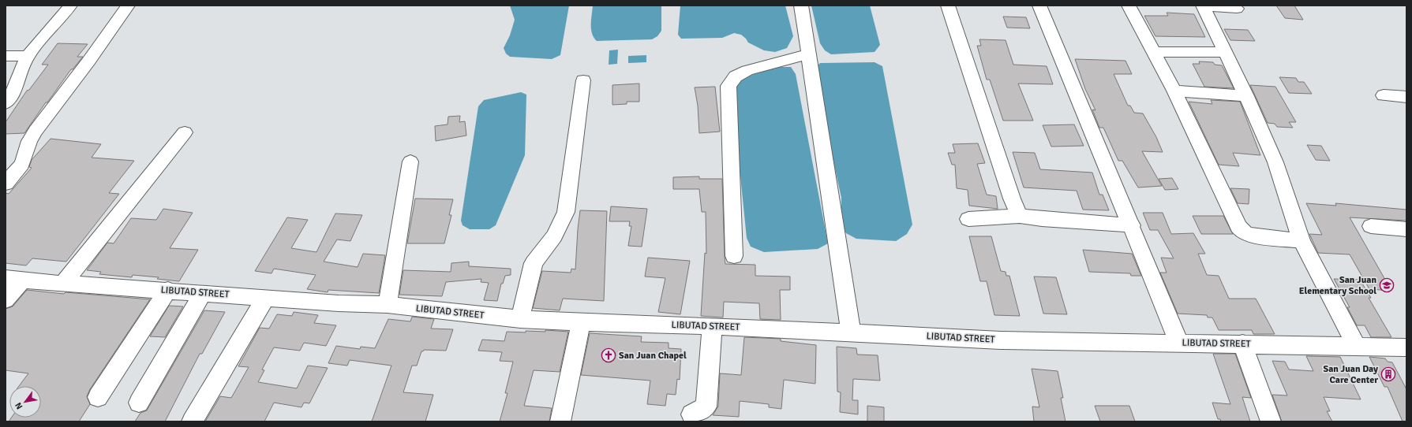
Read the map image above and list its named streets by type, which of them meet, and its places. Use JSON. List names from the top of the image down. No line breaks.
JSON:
{"streets":{"street":["LIBUTAD STREET"]},"places":{"school or university":["San Juan Elementary School"],"church":["San Juan Chapel"],"building":["San Juan Day Care Center"]},"north":"bottom left"}
